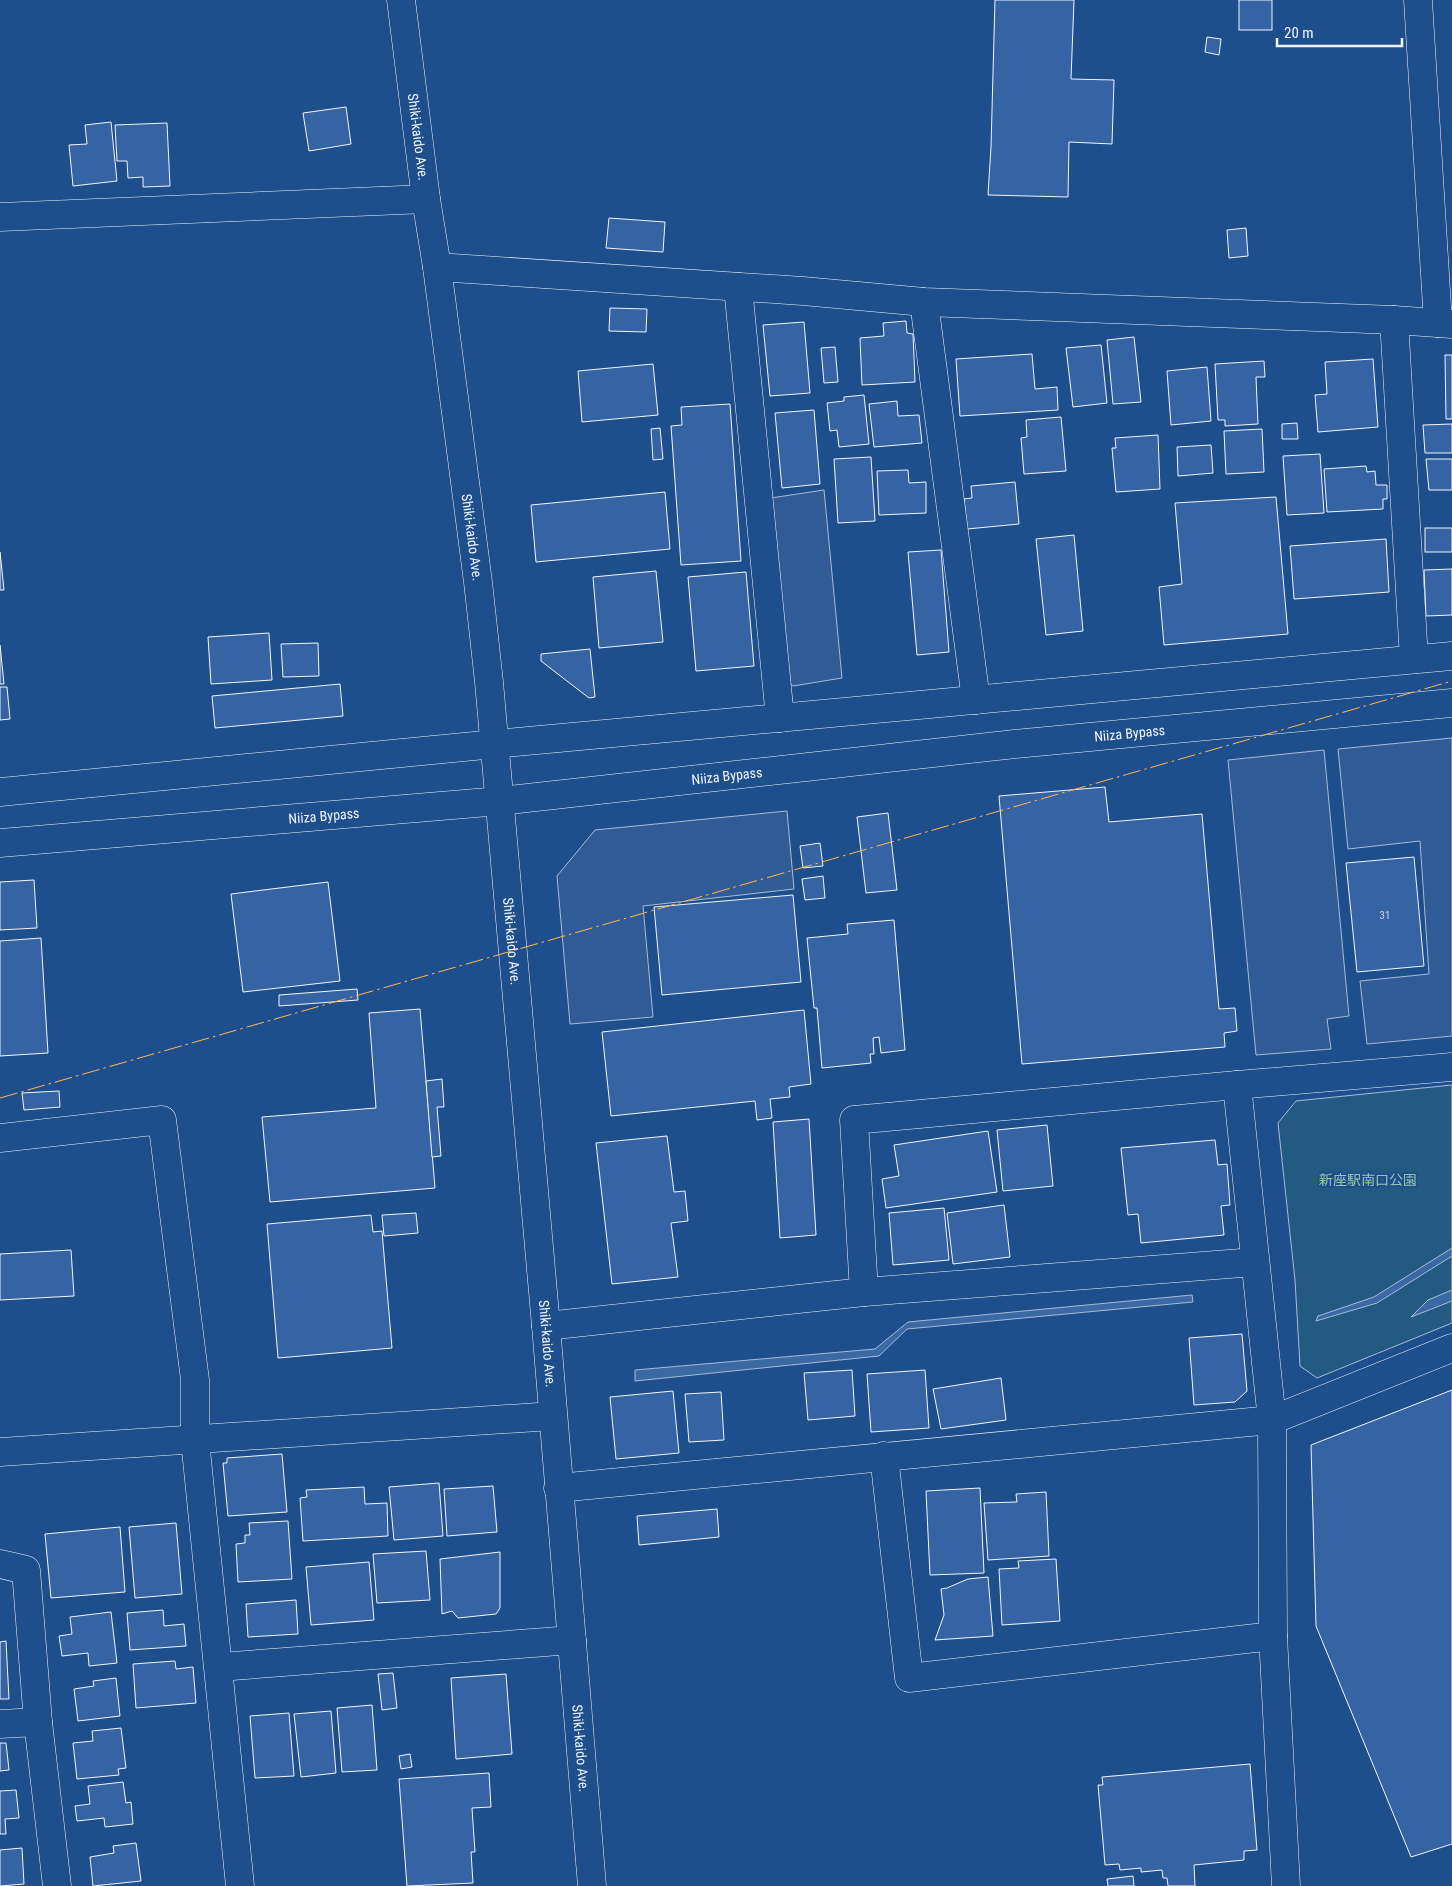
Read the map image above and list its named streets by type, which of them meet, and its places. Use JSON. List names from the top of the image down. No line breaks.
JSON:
{"streets":{"main road":["Shiki-kaido Ave.","Niiza Bypass"]},"crossings":[["Shiki-kaido Ave.","Niiza Bypass"]],"parks":["新座駅南口公園"],"house_numbers":["31"],"scale_bar":"20 m"}
